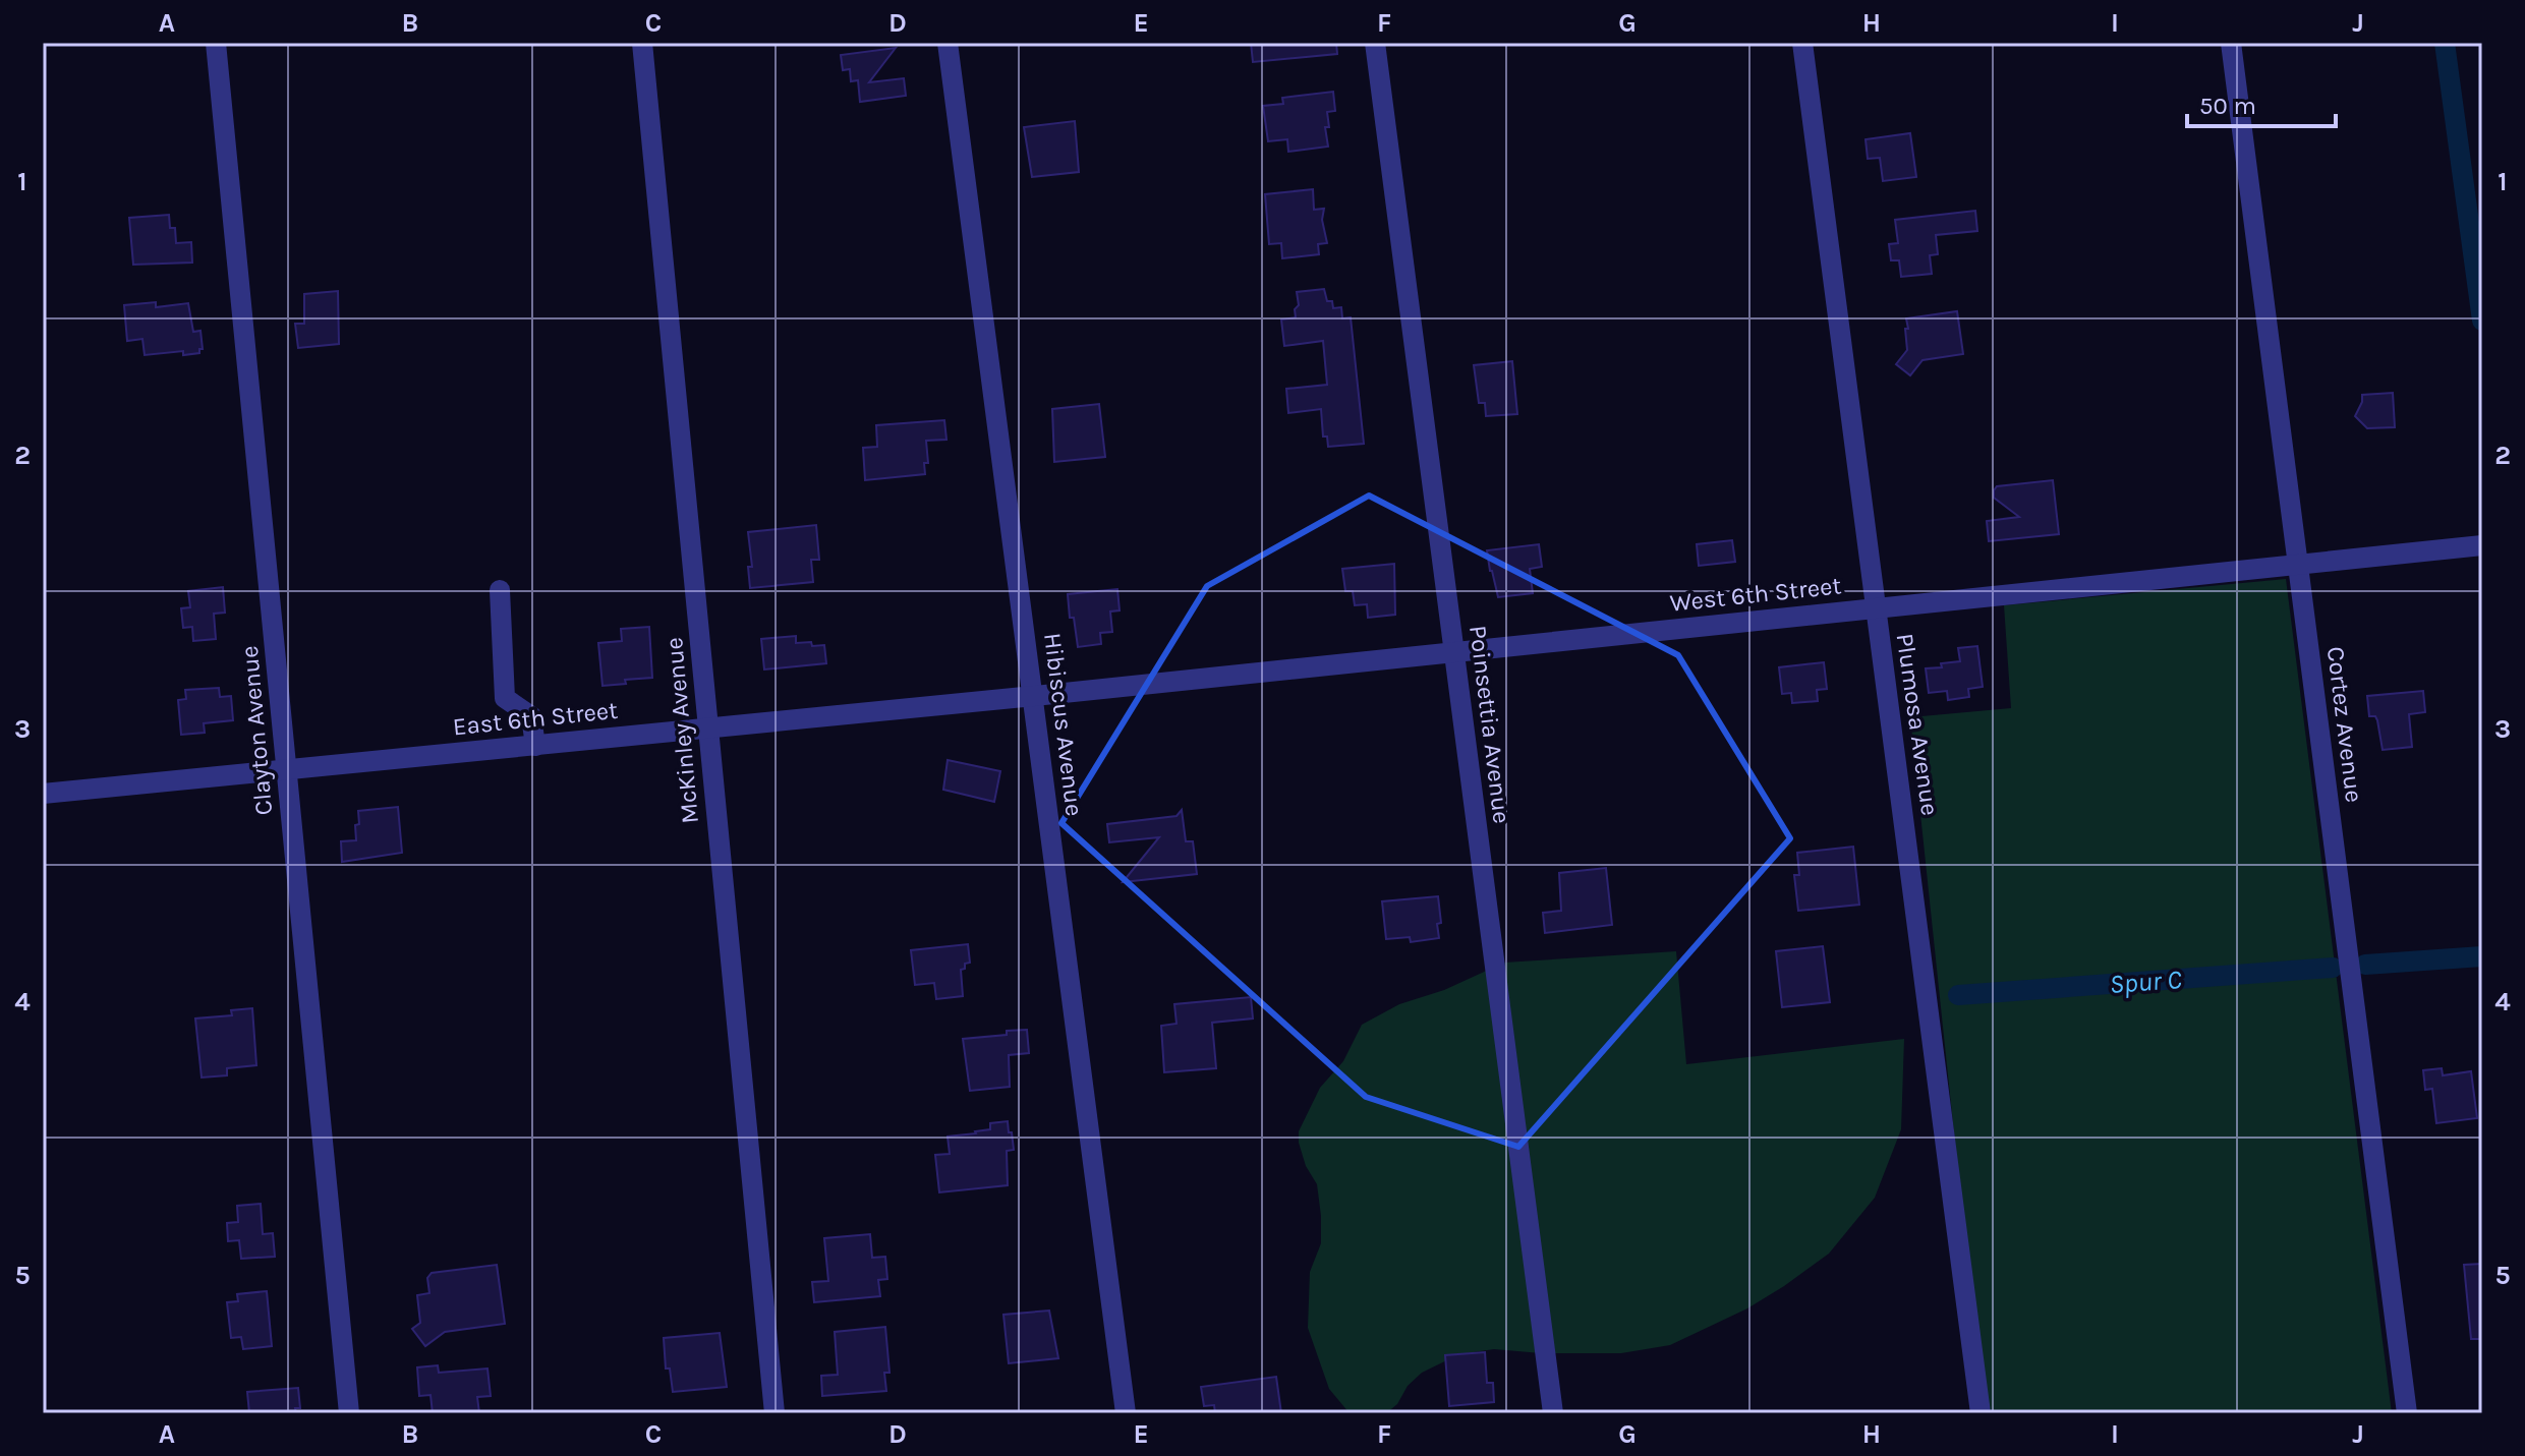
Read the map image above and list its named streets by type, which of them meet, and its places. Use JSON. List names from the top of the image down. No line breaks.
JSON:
{"streets":{"street":["West 6th Street","East 6th Street","Hibiscus Avenue","Poinsettia Avenue","Plumosa Avenue","Cortez Avenue","Clayton Avenue","McKinley Avenue"]},"crossings":[["West 6th Street","East 6th Street"],["West 6th Street","Hibiscus Avenue"],["West 6th Street","Poinsettia Avenue"],["West 6th Street","Plumosa Avenue"],["West 6th Street","Cortez Avenue"],["East 6th Street","Hibiscus Avenue"],["East 6th Street","Clayton Avenue"],["East 6th Street","McKinley Avenue"]],"water":["Spur C"],"scale_bar":"50 m","grid":{"columns":["A","B","C","D","E","F","G","H","I","J"],"rows":["1","2","3","4","5"]}}
